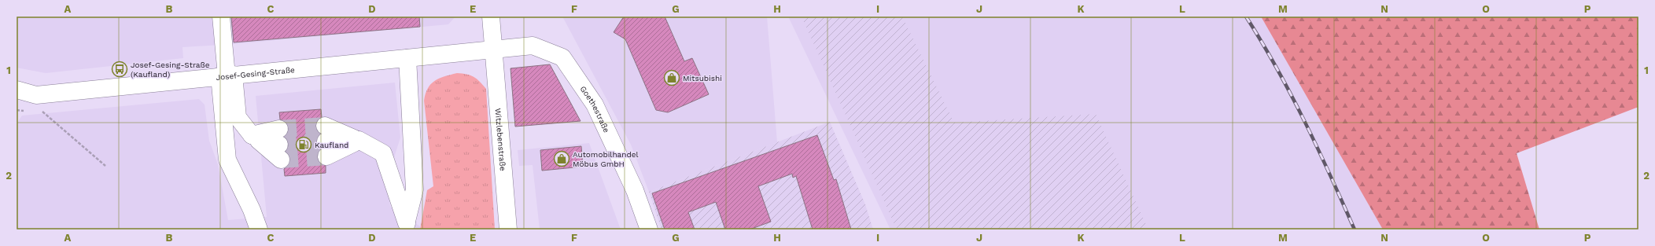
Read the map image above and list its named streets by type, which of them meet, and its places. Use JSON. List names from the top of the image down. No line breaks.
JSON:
{"streets":{"street":["Josef-Gesing-Straße","Goethestraße","Witzlebenstraße"]},"crossings":[["Josef-Gesing-Straße","Goethestraße"],["Josef-Gesing-Straße","Witzlebenstraße"],["Goethestraße","Witzlebenstraße"]],"places":{"bus stop":["Josef-Gesing-Straße (Kaufland)"],"shop":["Mitsubishi","Automobilhandel Möbus GmbH"],"fuel station":["Kaufland"]},"grid":{"columns":["A","B","C","D","E","F","G","H","I","J","K","L","M","N","O","P"],"rows":["1","2"]}}
